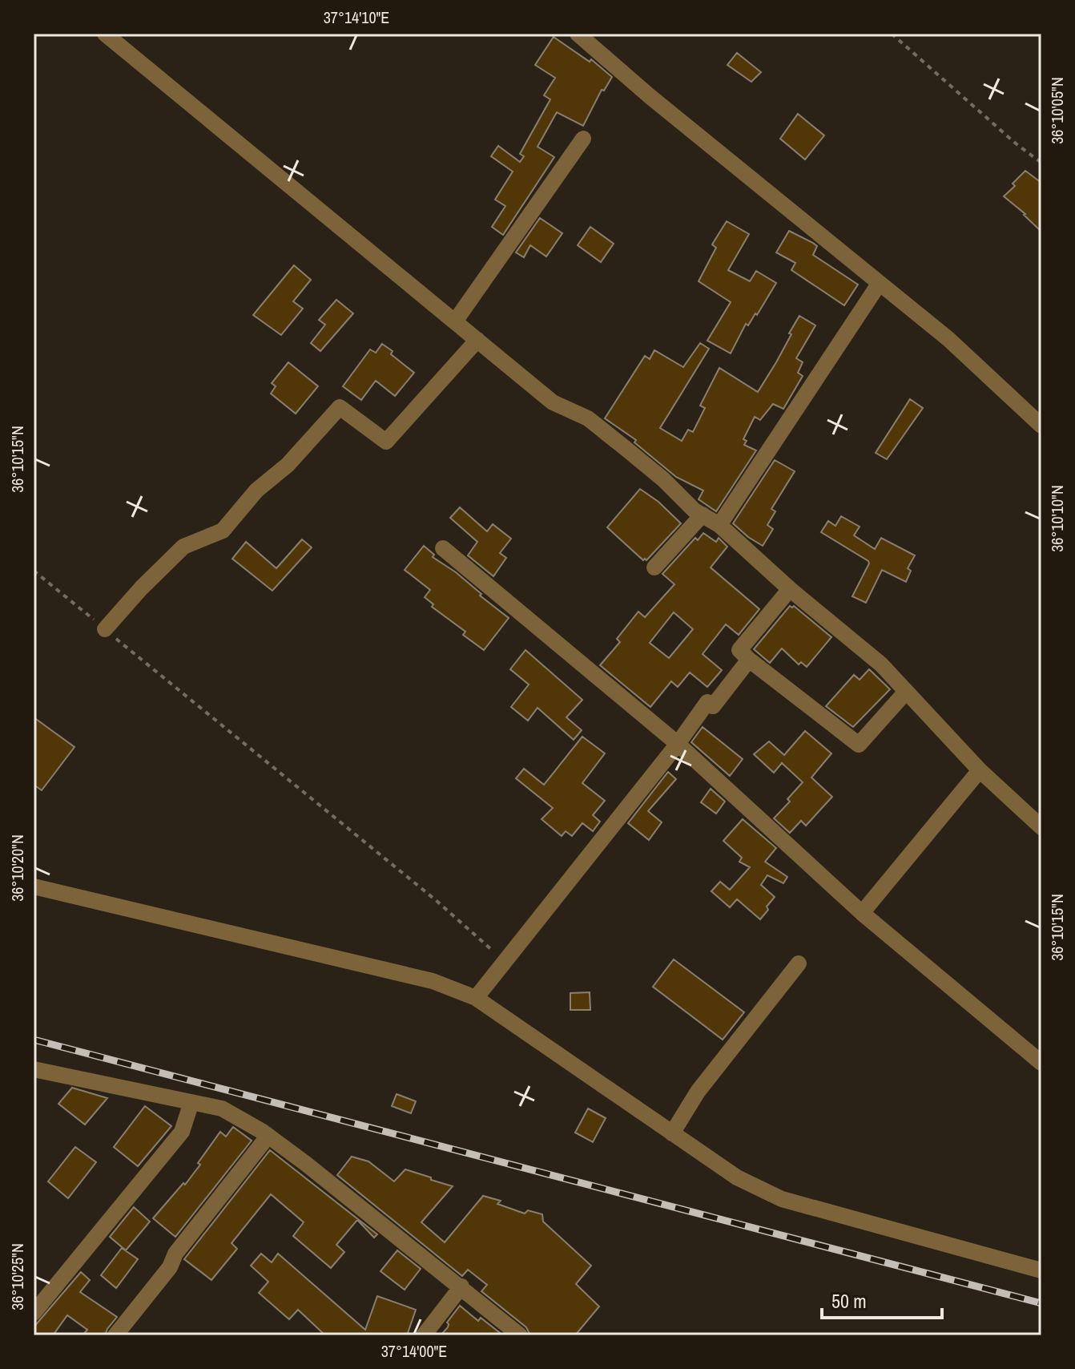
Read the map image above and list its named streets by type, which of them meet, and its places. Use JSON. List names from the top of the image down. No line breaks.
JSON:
{"scale_bar":"50 m","coordinates":["37°14'10\"E","36°10'05\"N","36°10'15\"N","36°10'10\"N","36°10'20\"N","36°10'25\"N","37°14'00\"E"]}
